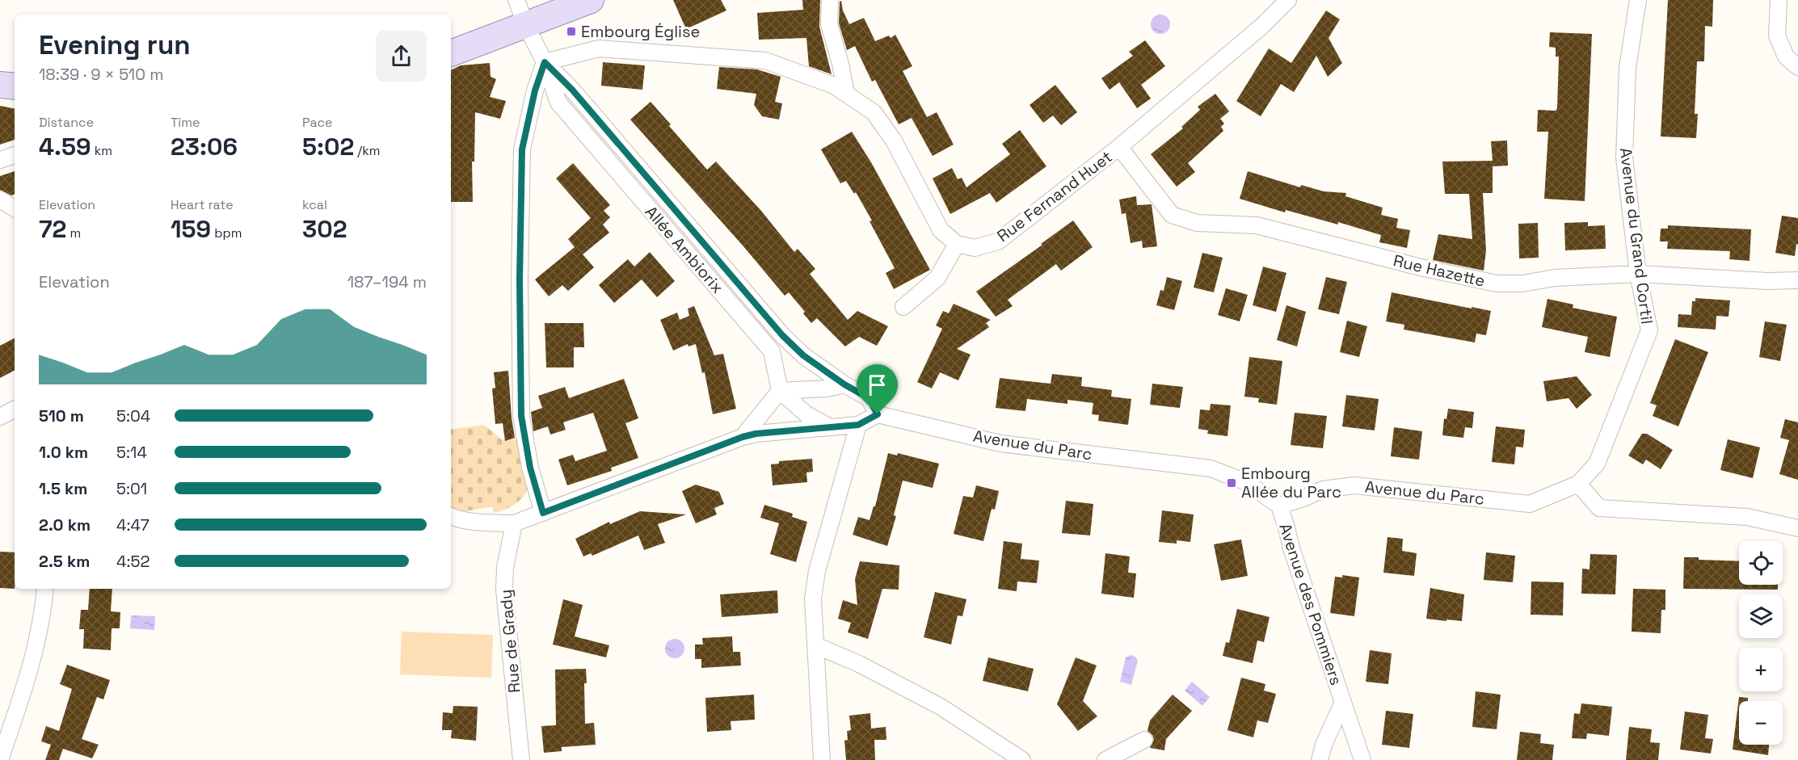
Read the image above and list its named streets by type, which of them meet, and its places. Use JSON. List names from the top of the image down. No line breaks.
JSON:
{"streets":{"street":["Rue Fernand Huet","Avenue du Grand Cortil","Allée Ambiorix","Rue Hazette","Avenue du Parc","Avenue des Pommiers","Rue de Grady"]},"crossings":[["Rue Fernand Huet","Rue Hazette"],["Avenue du Grand Cortil","Rue Hazette"],["Avenue du Grand Cortil","Avenue du Parc"],["Avenue du Parc","Avenue des Pommiers"]],"places":{"transit":["Embourg Église","Embourg Allée du Parc"]},"page":{"heading":["Evening run","18:39 · 9 × 510 m"],"stats":[["Distance","4.59 km"],["Time","23:06"],["Pace","5:02 /km"],["Elevation","72 m"],["Heart rate","159 bpm"],["kcal","302"]],"chart":["Elevation","187–194 m"],"list":[{"name":"510 m","note":"5:04"},{"name":"1.0 km","note":"5:14"},{"name":"1.5 km","note":"5:01"},{"name":"2.0 km","note":"4:47"},{"name":"2.5 km","note":"4:52"}],"map_buttons":["+","−"]}}
